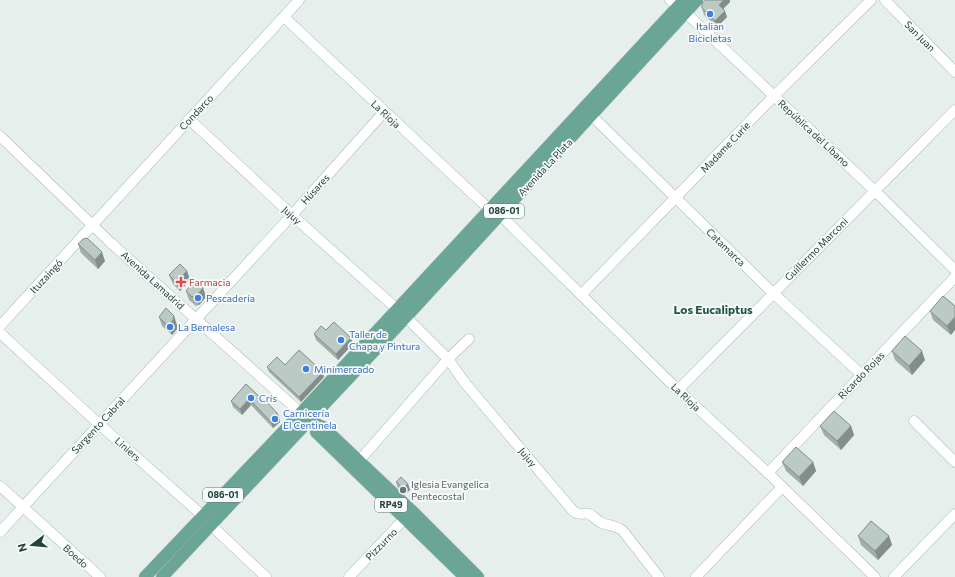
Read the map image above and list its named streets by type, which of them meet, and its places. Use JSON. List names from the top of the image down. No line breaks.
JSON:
{"streets":{"main road":["Avenida La Plata","086-01","Avenida Lamadrid","RP49"],"street":["San Juan","Condarco","La Rioja","República del Líbano","Madame Curie","Húsares","Jujuy","Catamarca","Guillermo Marconi","Ituzaingó","Ricardo Rojas","Sargento Cabral","Liniers","Pizzurno","Boedo"]},"crossings":[["Condarco","La Rioja"],["Condarco","Jujuy"],["Condarco","Ituzaingó"],["Condarco","Avenida Lamadrid"],["La Rioja","Madame Curie"],["La Rioja","Avenida La Plata"],["La Rioja","Húsares"],["La Rioja","Guillermo Marconi"],["La Rioja","Ricardo Rojas"],["República del Líbano","Madame Curie"],["República del Líbano","Avenida La Plata"],["República del Líbano","Guillermo Marconi"],["Madame Curie","Catamarca"],["Avenida La Plata","086-01"],["Avenida La Plata","Jujuy"],["Avenida La Plata","Catamarca"],["Avenida La Plata","Avenida Lamadrid"],["Húsares","Jujuy"],["Húsares","Avenida Lamadrid"],["Húsares","Sargento Cabral"],["086-01","Avenida Lamadrid"],["086-01","Liniers"],["Catamarca","Guillermo Marconi"],["Catamarca","Ricardo Rojas"],["Ituzaingó","Avenida Lamadrid"],["Avenida Lamadrid","Sargento Cabral"],["Avenida Lamadrid","Pizzurno"],["Sargento Cabral","Liniers"],["Sargento Cabral","Boedo"]],"districts":["Los Eucaliptus"],"places":{"other":["Italian Bicicletas","Pescadería","La Bernalesa","Taller de Chapa y Pintura","Minimercado","Cris","Carnicería El Centinela","Iglesia Evangelica Pentecostal"],"health":["Farmacia"]},"north":"left"}
